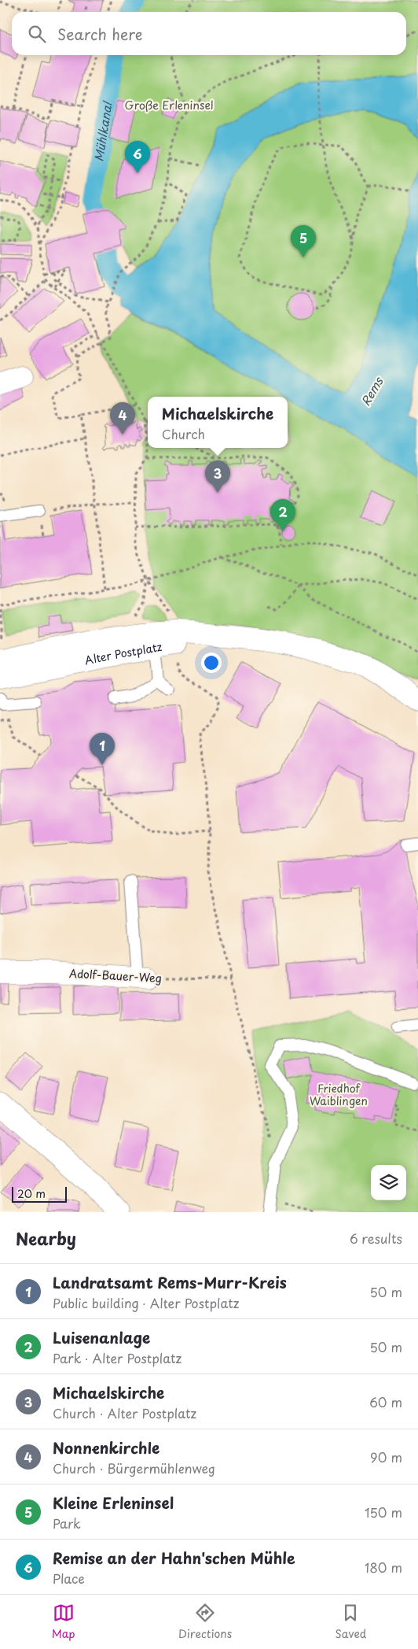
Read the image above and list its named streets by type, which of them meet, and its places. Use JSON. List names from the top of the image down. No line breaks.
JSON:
{"streets":{"street":["Alter Postplatz","Adolf-Bauer-Weg"]},"water":["Mühlkanal","Rems"],"parks":["Große Erleninsel","Friedhof Waiblingen"],"scale_bar":"20 m","page":{"search":"Search here","pins":["6","5","4","3","2","1"],"popup":["Michaelskirche","Church"],"scale":"20 m","heading":["Nearby","6 results"],"list":[{"mark":"1","name":"Landratsamt Rems-Murr-Kreis","note":"Public building · Alter Postplatz","value":"50 m"},{"mark":"2","name":"Luisenanlage","note":"Park · Alter Postplatz","value":"50 m"},{"mark":"3","name":"Michaelskirche","note":"Church · Alter Postplatz","value":"60 m"},{"mark":"4","name":"Nonnenkirchle","note":"Church · Bürgermühlenweg","value":"90 m"},{"mark":"5","name":"Kleine Erleninsel","note":"Park","value":"150 m"},{"mark":"6","name":"Remise an der Hahn'schen Mühle","note":"Place","value":"180 m"}],"nav":["Map","Directions","Saved"]}}
